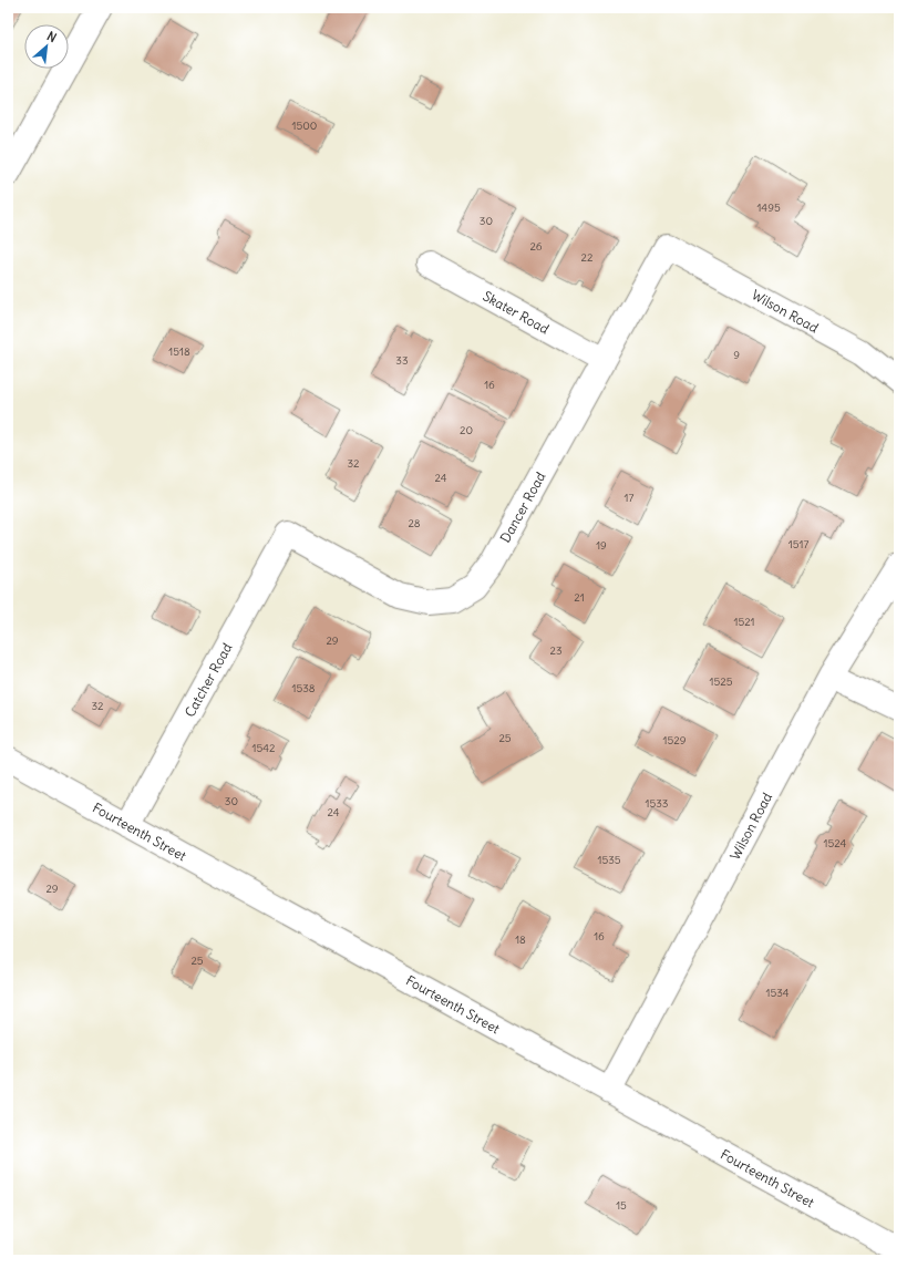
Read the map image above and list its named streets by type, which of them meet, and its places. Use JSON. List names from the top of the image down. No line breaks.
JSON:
{"streets":{"street":["Wilson Road","Skater Road","Dancer Road","Catcher Road","Fourteenth Street"]},"crossings":[["Wilson Road","Dancer Road"],["Wilson Road","Fourteenth Street"],["Skater Road","Dancer Road"],["Dancer Road","Catcher Road"],["Catcher Road","Fourteenth Street"]],"house_numbers":["1500","1495","30","26","22","1518","9","33","16","20","32","24","17","28","1517","19","21","1521","29","23","1525","1538","32","25","1529","1542","30","1533","24","1524","1535","29","16","18","25","1534","15"],"north":"top right"}
